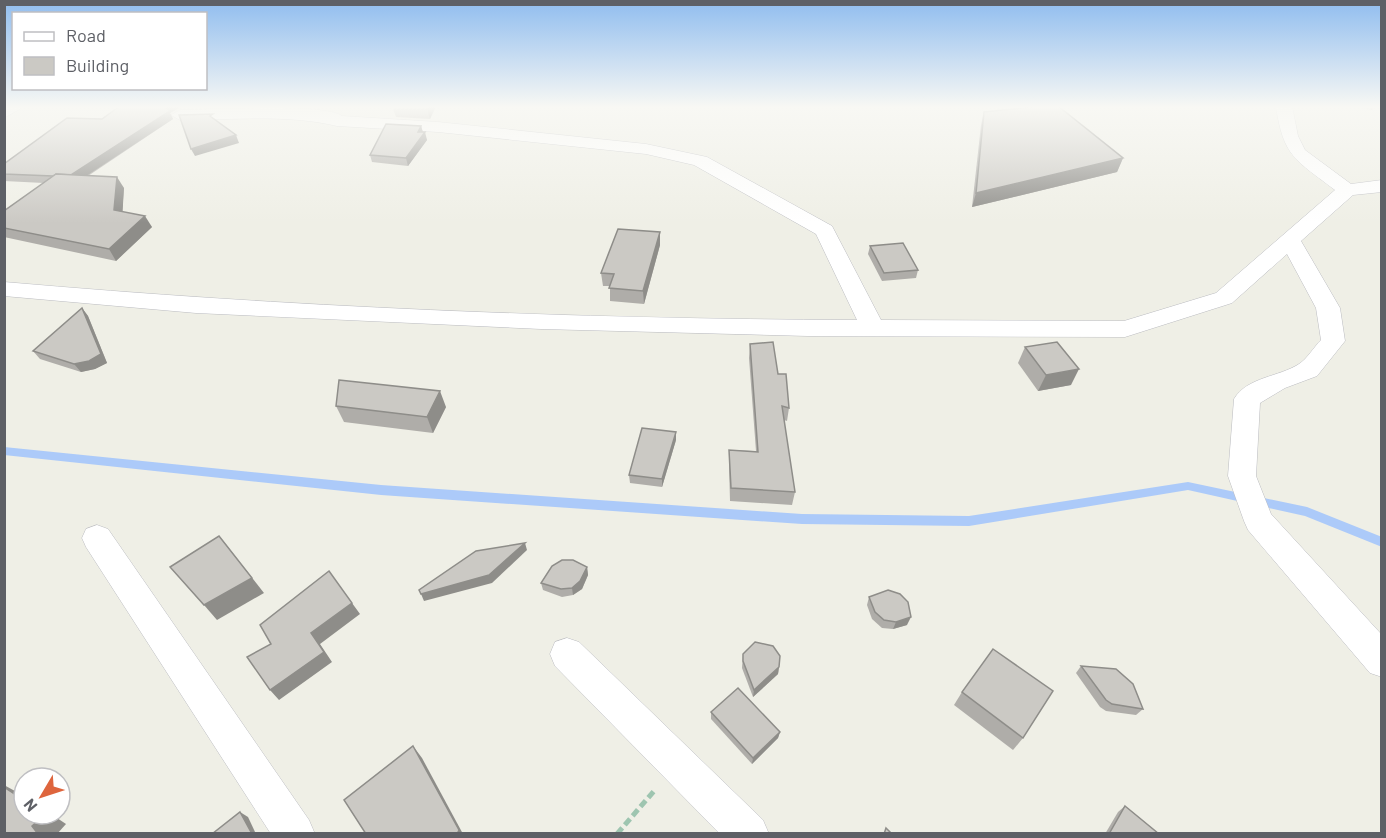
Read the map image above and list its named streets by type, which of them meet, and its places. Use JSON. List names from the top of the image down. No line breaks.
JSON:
{"legend":["Road","Building"],"north":"bottom left"}
